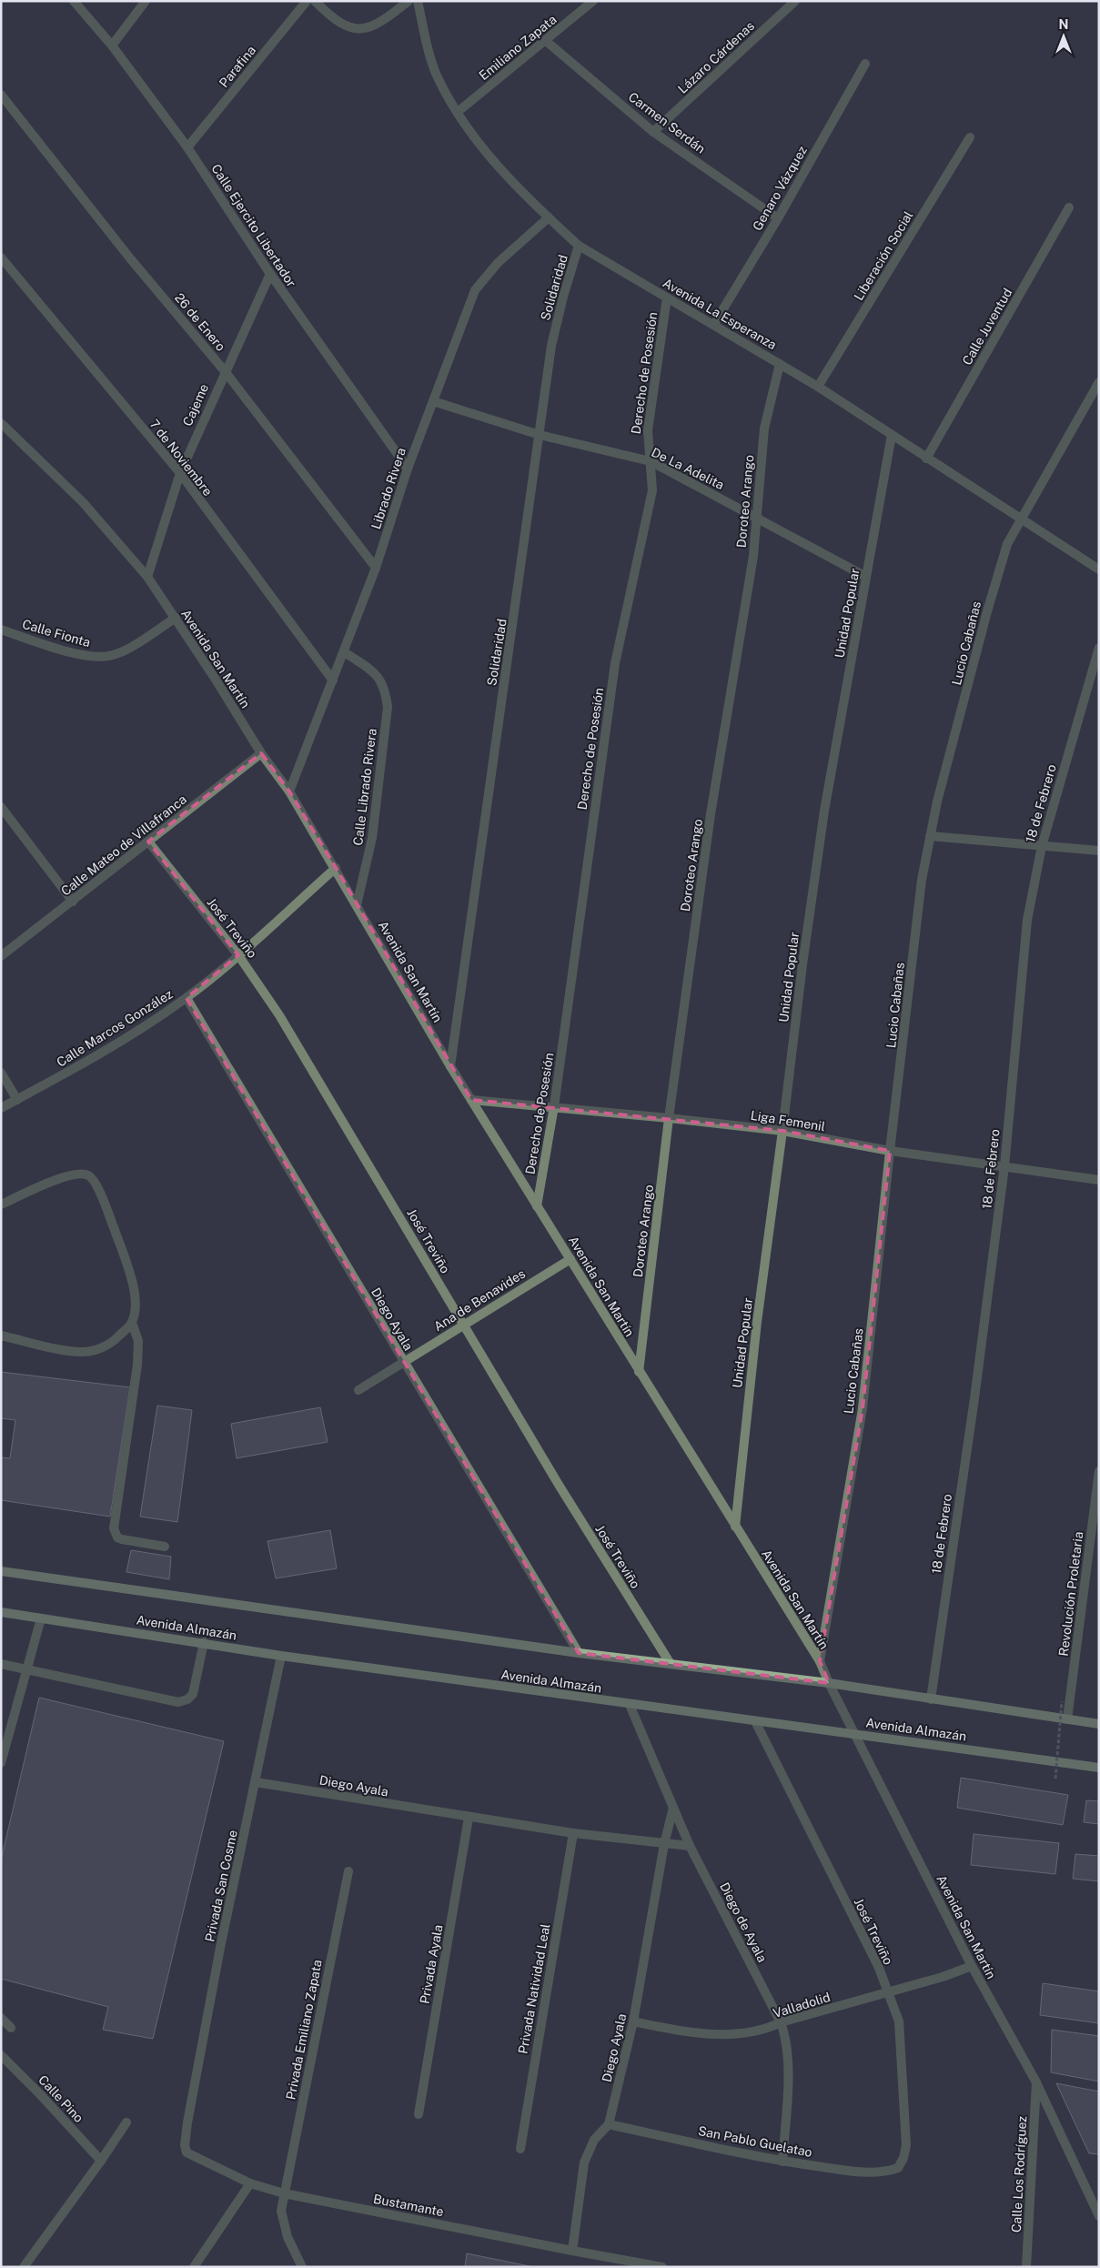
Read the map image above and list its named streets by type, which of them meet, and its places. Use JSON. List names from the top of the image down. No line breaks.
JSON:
{"streets":{"main road":["Avenida Almazán"],"street":["Emiliano Zapata","Lázaro Cárdenas","Parafina","Carmen Serdán","Genaro Vázquez","Calle Ejercito Libertador","Liberación Social","Solidaridad","Avenida La Esperanza","26 de Enero","Calle Juventud","Derecho de Posesión","Cajeme","7 de Noviembre","De La Adelita","Librado Rivera","Doroteo Arango","Unidad Popular","Calle Fionta","Lucio Cabañas","Avenida San Martín","Calle Librado Rivera","18 de Febrero","Calle Mateo de Villafranca","José Treviño","Calle Marcos González","Liga Femenil","Ana de Benavides","Diego Ayala","Revolución Proletaria","Privada San Cosme","Diego de Ayala","Privada Ayala","Privada Natividad Leal","Valladolid","Privada Emiliano Zapata","Calle Pino","San Pablo Guelatao","Calle Los Rodríguez","Bustamante"]},"crossings":[["Emiliano Zapata","Carmen Serdán"],["Emiliano Zapata","Avenida La Esperanza"],["Lázaro Cárdenas","Carmen Serdán"],["Parafina","Calle Ejercito Libertador"],["Carmen Serdán","Genaro Vázquez"],["Genaro Vázquez","Avenida La Esperanza"],["Calle Ejercito Libertador","Cajeme"],["Calle Ejercito Libertador","Librado Rivera"],["Liberación Social","Avenida La Esperanza"],["Solidaridad","Avenida La Esperanza"],["Solidaridad","De La Adelita"],["Solidaridad","Avenida San Martín"],["Avenida La Esperanza","Calle Juventud"],["Avenida La Esperanza","Derecho de Posesión"],["Avenida La Esperanza","Librado Rivera"],["Avenida La Esperanza","Doroteo Arango"],["Avenida La Esperanza","Unidad Popular"],["Avenida La Esperanza","Lucio Cabañas"],["26 de Enero","Cajeme"],["26 de Enero","Librado Rivera"],["Derecho de Posesión","De La Adelita"],["Derecho de Posesión","Avenida San Martín"],["Derecho de Posesión","Liga Femenil"],["Cajeme","7 de Noviembre"],["Cajeme","Avenida San Martín"],["7 de Noviembre","Librado Rivera"],["De La Adelita","Librado Rivera"],["De La Adelita","Doroteo Arango"],["De La Adelita","Unidad Popular"],["Librado Rivera","Avenida San Martín"],["Librado Rivera","Calle Librado Rivera"],["Doroteo Arango","Avenida San Martín"],["Doroteo Arango","Liga Femenil"],["Unidad Popular","Avenida San Martín"],["Unidad Popular","Liga Femenil"],["Calle Fionta","Avenida San Martín"],["Lucio Cabañas","Avenida San Martín"],["Lucio Cabañas","Liga Femenil"],["Avenida San Martín","Calle Librado Rivera"],["Avenida San Martín","Calle Mateo de Villafranca"],["Avenida San Martín","Calle Marcos González"],["Avenida San Martín","Liga Femenil"],["Avenida San Martín","Ana de Benavides"],["Avenida San Martín","Avenida Almazán"],["Avenida San Martín","Valladolid"],["Avenida San Martín","Calle Los Rodríguez"],["18 de Febrero","Liga Femenil"],["Calle Mateo de Villafranca","José Treviño"],["José Treviño","Calle Marcos González"],["José Treviño","Ana de Benavides"],["José Treviño","Avenida Almazán"],["José Treviño","Valladolid"],["José Treviño","San Pablo Guelatao"],["Calle Marcos González","Diego Ayala"],["Ana de Benavides","Diego Ayala"],["Diego Ayala","Privada San Cosme"],["Diego Ayala","Diego de Ayala"],["Diego Ayala","Privada Ayala"],["Diego Ayala","Privada Natividad Leal"],["Diego Ayala","Valladolid"],["Diego Ayala","San Pablo Guelatao"],["Diego Ayala","Bustamante"],["Avenida Almazán","Privada San Cosme"],["Avenida Almazán","Diego de Ayala"],["Privada San Cosme","Bustamante"],["Diego de Ayala","Valladolid"],["Diego de Ayala","San Pablo Guelatao"],["Privada Emiliano Zapata","Bustamante"]],"north":"top"}
